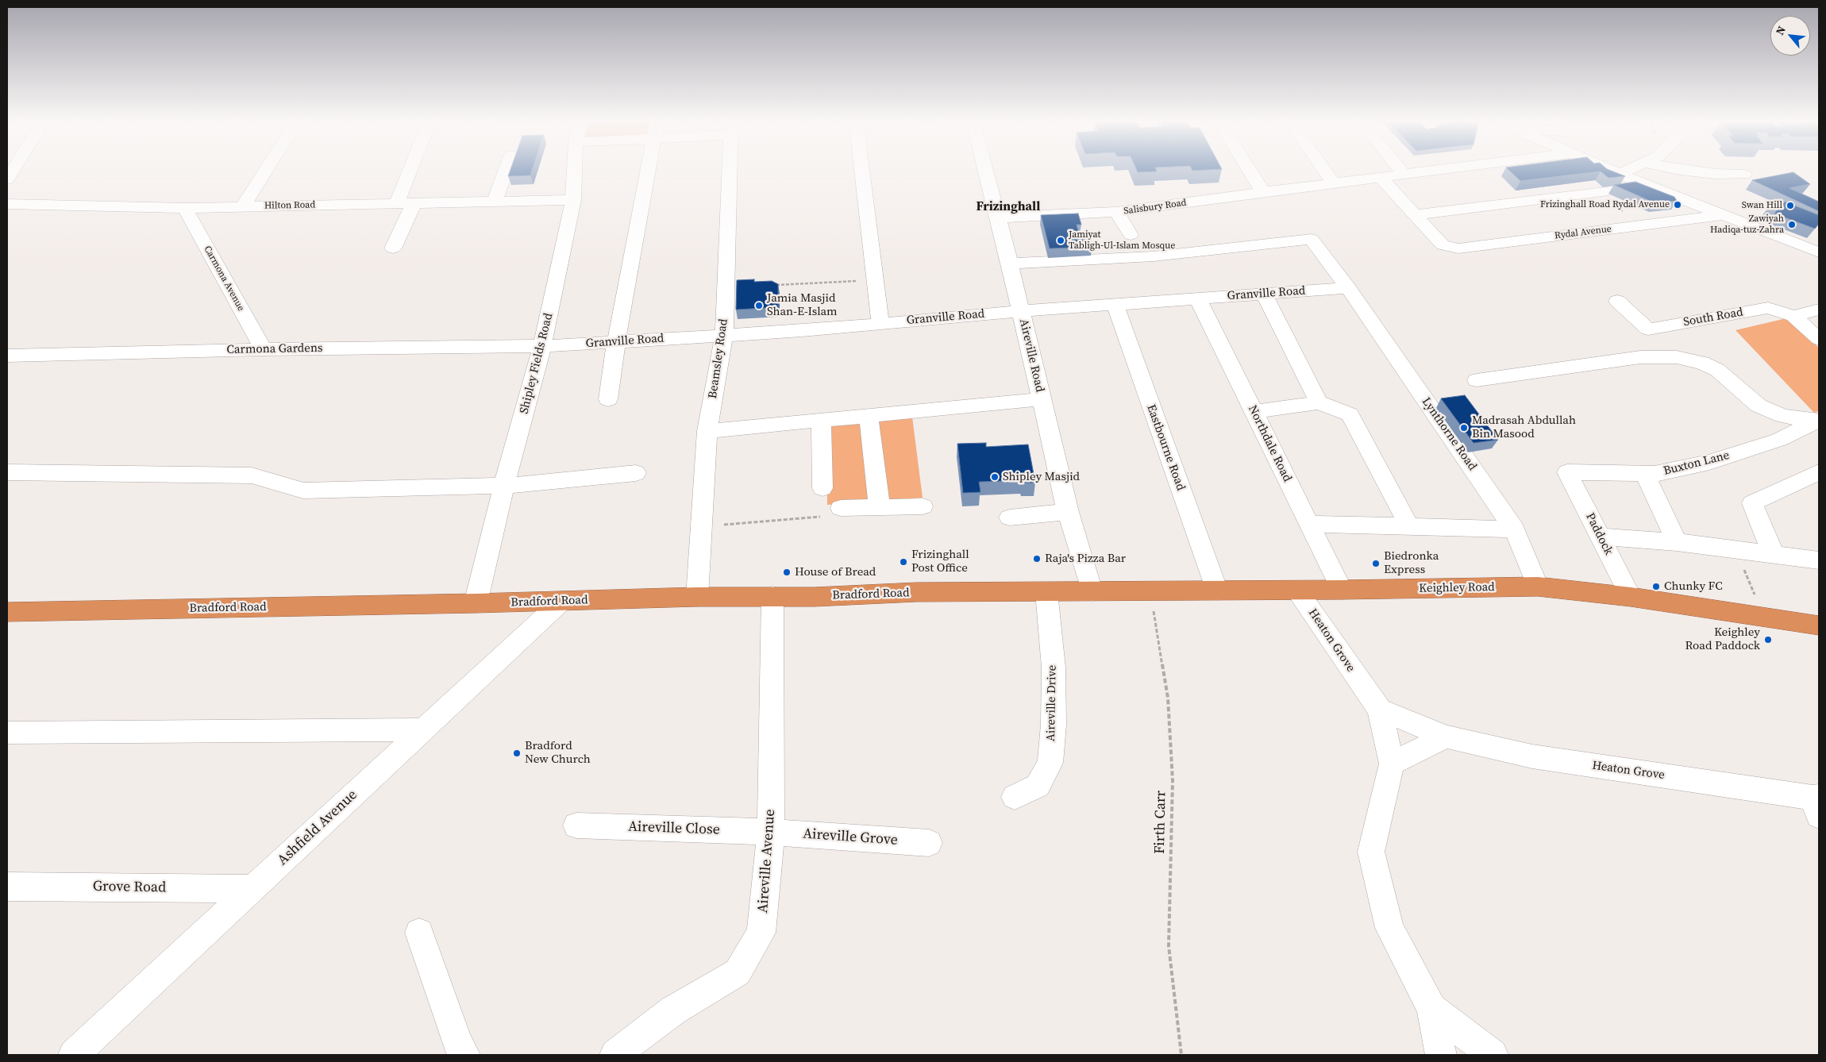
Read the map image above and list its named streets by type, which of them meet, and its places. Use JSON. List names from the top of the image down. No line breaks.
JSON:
{"streets":{"highway":["Keighley Road","Bradford Road"],"street":["Hilton Road","Salisbury Road","Rydal Avenue","Carmona Avenue","Granville Road","South Road","Carmona Gardens","Aireville Road","Beamsley Road","Shipley Fields Road","Lynthorne Road","Northdale Road","Eastbourne Road","Buxton Lane","Paddock","Heaton Grove","Aireville Drive","Ashfield Avenue","Aireville Close","Aireville Grove","Aireville Avenue","Grove Road"],"path":["Firth Carr"]},"crossings":[["Hilton Road","Carmona Avenue"],["Hilton Road","Shipley Fields Road"],["Salisbury Road","Aireville Road"],["Carmona Avenue","Carmona Gardens"],["Granville Road","Carmona Gardens"],["Granville Road","Aireville Road"],["Granville Road","Beamsley Road"],["Granville Road","Shipley Fields Road"],["Granville Road","Lynthorne Road"],["Granville Road","Northdale Road"],["Granville Road","Eastbourne Road"],["Carmona Gardens","Shipley Fields Road"],["Aireville Road","Lynthorne Road"],["Aireville Road","Keighley Road"],["Aireville Road","Bradford Road"],["Beamsley Road","Bradford Road"],["Shipley Fields Road","Bradford Road"],["Lynthorne Road","Keighley Road"],["Northdale Road","Keighley Road"],["Eastbourne Road","Keighley Road"],["Buxton Lane","Paddock"],["Paddock","Keighley Road"],["Keighley Road","Bradford Road"],["Keighley Road","Heaton Grove"],["Keighley Road","Firth Carr"],["Bradford Road","Aireville Drive"],["Bradford Road","Ashfield Avenue"],["Bradford Road","Aireville Avenue"],["Ashfield Avenue","Grove Road"],["Aireville Close","Aireville Grove"],["Aireville Close","Aireville Avenue"],["Aireville Grove","Aireville Avenue"]],"districts":["Frizinghall"],"places":["Frizinghall Road Rydal Avenue","Swan Hill","Zawiyah Hadiqa-tuz-Zahra","Jamiyat Tabligh-Ul-Islam Mosque","Jamia Masjid Shan-E-Islam","Madrasah Abdullah Bin Masood","Shipley Masjid","Raja's Pizza Bar","Frizinghall Post Office","Biedronka Express","House of Bread","Chunky FC","Keighley Road Paddock","Bradford New Church"],"north":"top left"}
